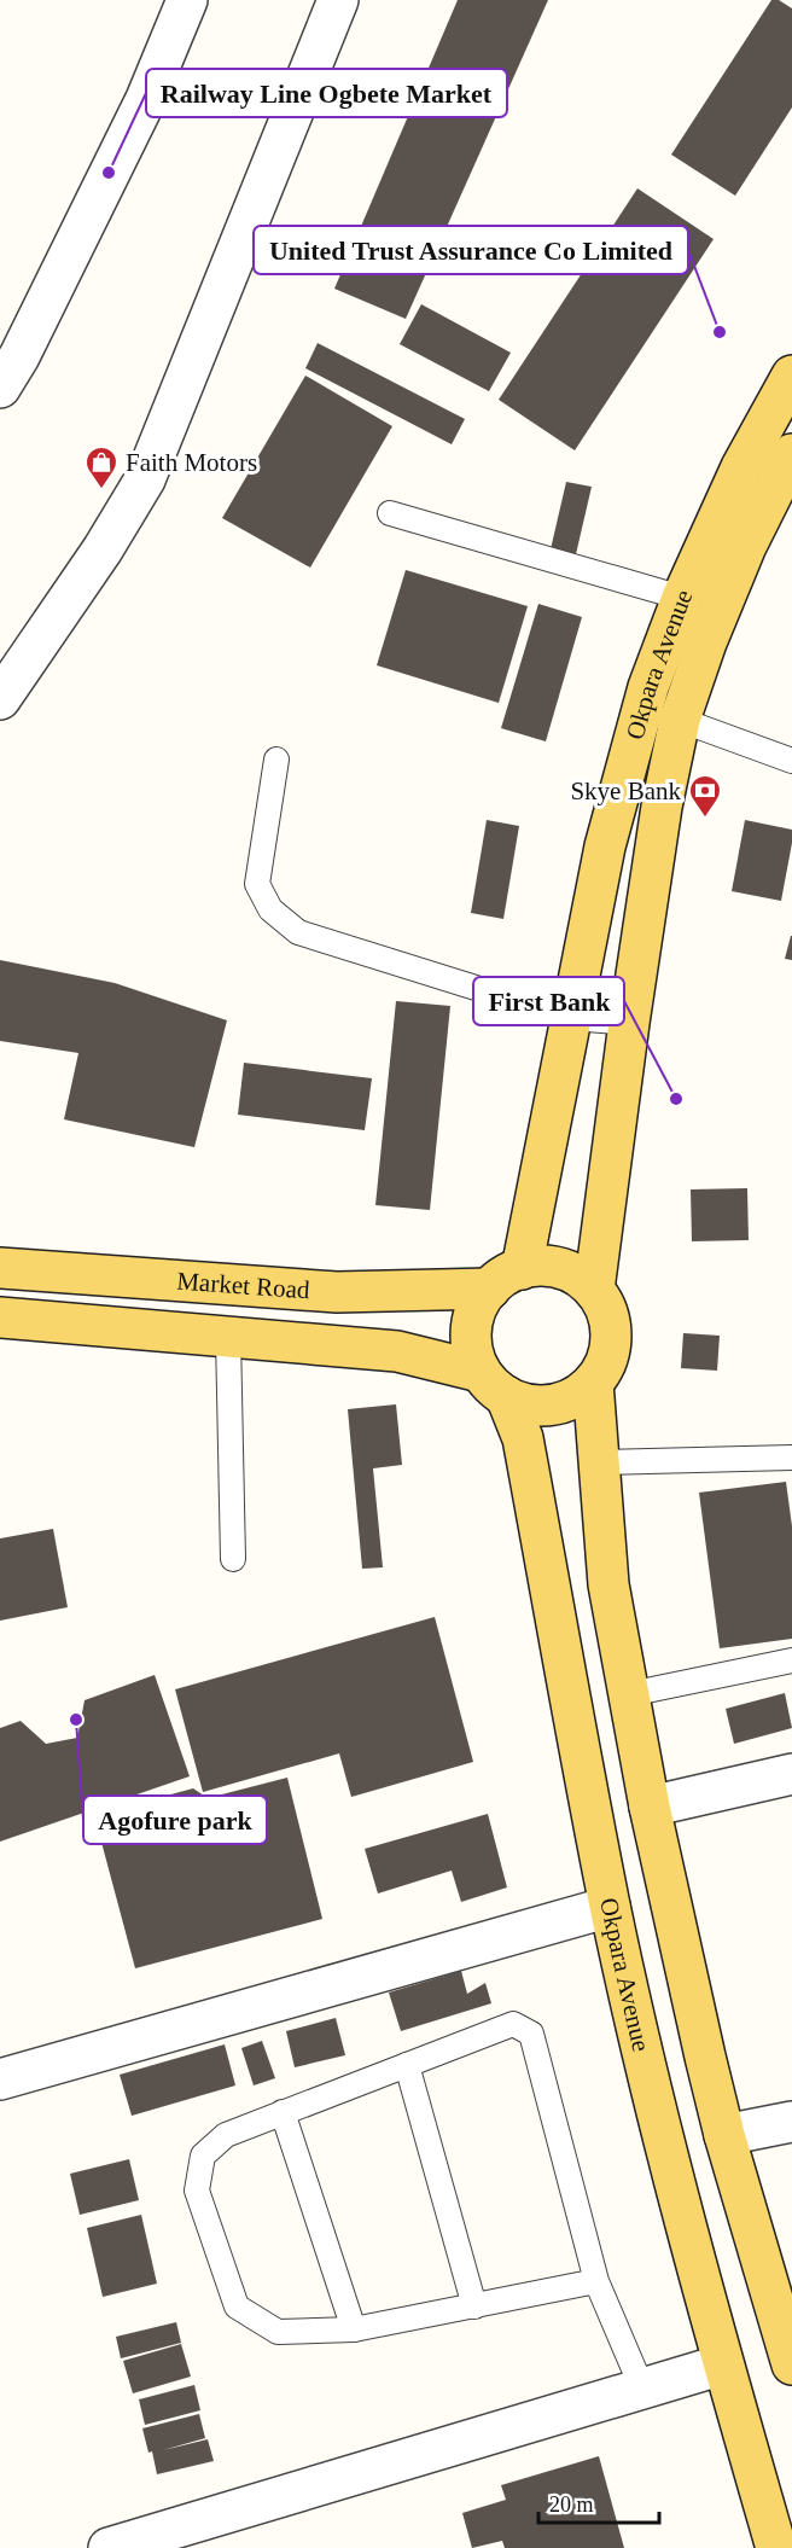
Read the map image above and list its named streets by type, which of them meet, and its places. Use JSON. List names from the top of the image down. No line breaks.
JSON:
{"streets":{"main road":["Okpara Avenue","Market Road"]},"crossings":[["Okpara Avenue","Market Road"]],"places":{"other":["Railway Line Ogbete Market","United Trust Assurance Co Limited","First Bank","Agofure park"],"shop":["Faith Motors"],"bank":["Skye Bank"]},"scale_bar":"20 m"}
